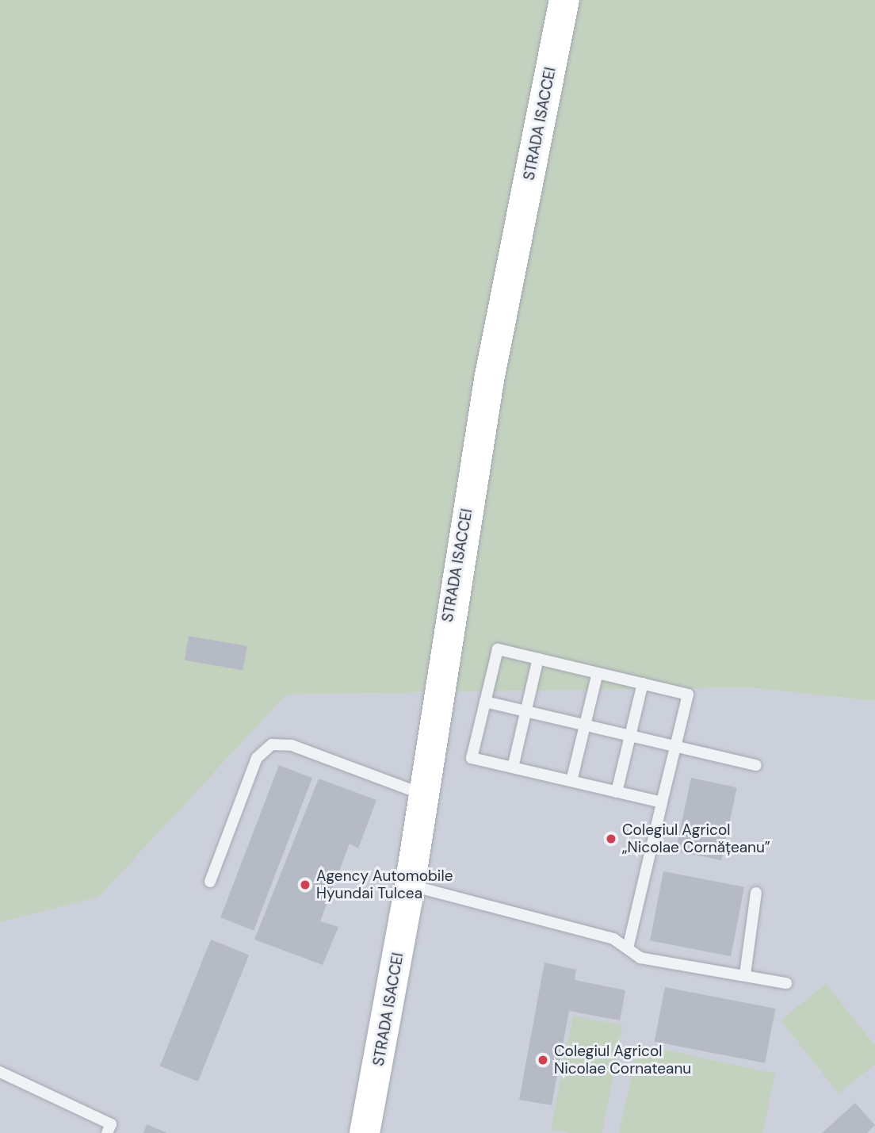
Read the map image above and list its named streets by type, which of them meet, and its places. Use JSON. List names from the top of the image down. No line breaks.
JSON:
{"streets":{"highway":["STRADA ISACCEI"]},"places":["Colegiul Agricol „Nicolae Cornățeanu”","Agency Automobile Hyundai Tulcea","Colegiul Agricol Nicolae Cornateanu"]}
